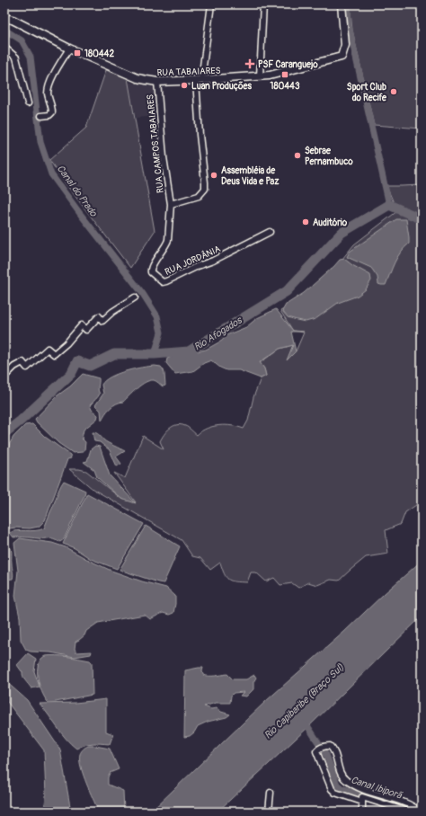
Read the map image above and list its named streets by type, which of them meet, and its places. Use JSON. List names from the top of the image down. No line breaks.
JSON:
{"streets":{"main road":["RUA TABAIARES"],"street":["RUA CAMPOS TABAIARES","RUA JORDÂNIA"]},"crossings":[["RUA TABAIARES","RUA CAMPOS TABAIARES"],["RUA CAMPOS TABAIARES","RUA JORDÂNIA"]],"water":["Canal do Prado","Rio Afogados","Rio Capibaribe (Braço Sul)","Canal Ibiporã"],"places":{"transit":["180442","180443"],"health":["PSF Caranguejo"],"other":["Luan Produções","Sport Club do Recife","Sebrae Pernambuco","Assembléia de Deus Vida e Paz","Auditório"]}}
